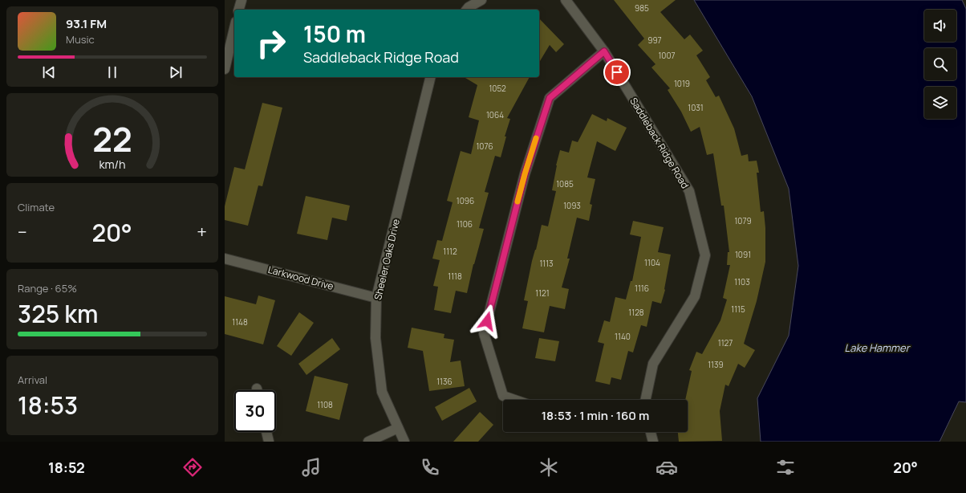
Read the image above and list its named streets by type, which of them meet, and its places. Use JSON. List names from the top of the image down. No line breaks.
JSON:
{"streets":{"street":["Saddleback Ridge Road","Sheeler Oaks Drive","Larkwood Drive"]},"crossings":[["Sheeler Oaks Drive","Larkwood Drive"]],"water":["Lake Hammer"],"house_numbers":["985","997","1007","1019","1052","1031","1064","1076","1085","1096","1093","1079","1106","1112","1091","1104","1113","1118","1103","1116","1121","1115","1128","1148","1140","1127","1139","1136","1108"],"page":{"turn":["150 m","Saddleback Ridge Road"],"song":["93.1 FM","Music"],"tile":["Climate",["Range · 65%","325 km"],["Arrival","18:53"]],"heat":["−","20°","+"],"limit":"30","trip":"18:53 · 1 min · 160 m","tabs":["18:52","20°"],"gauge":["22","km/h"]}}
